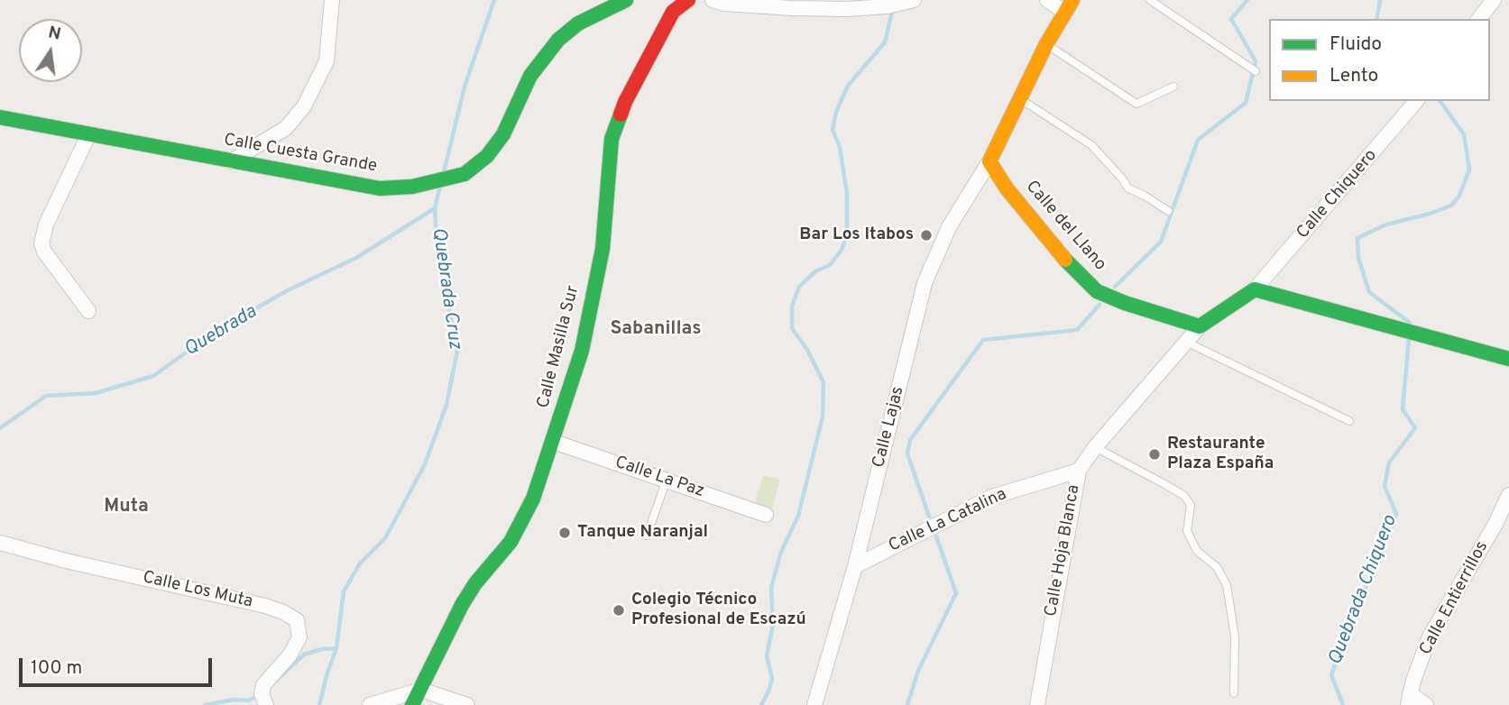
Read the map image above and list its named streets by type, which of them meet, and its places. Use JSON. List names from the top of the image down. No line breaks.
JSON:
{"streets":{"street":["Calle Cuesta Grande","Calle Chiquero","Calle del Llano","Calle Masilla Sur","Calle Lajas","Calle La Paz","Calle La Catalina","Calle Hoja Blanca","Calle Los Muta","Calle Entierrillos"]},"crossings":[["Calle del Llano","Calle Lajas"],["Calle del Llano","Calle Hoja Blanca"],["Calle Masilla Sur","Calle La Paz"],["Calle Lajas","Calle La Catalina"],["Calle La Catalina","Calle Hoja Blanca"]],"districts":["Sabanillas","Muta"],"water":["Quebrada Cruz","Quebrada","Quebrada Chiquero"],"places":["Bar Los Itabos","Restaurante Plaza España","Tanque Naranjal","Colegio Técnico Profesional de Escazú"],"legend":["Fluido","Lento"],"scale_bar":"100 m","north":"top"}
